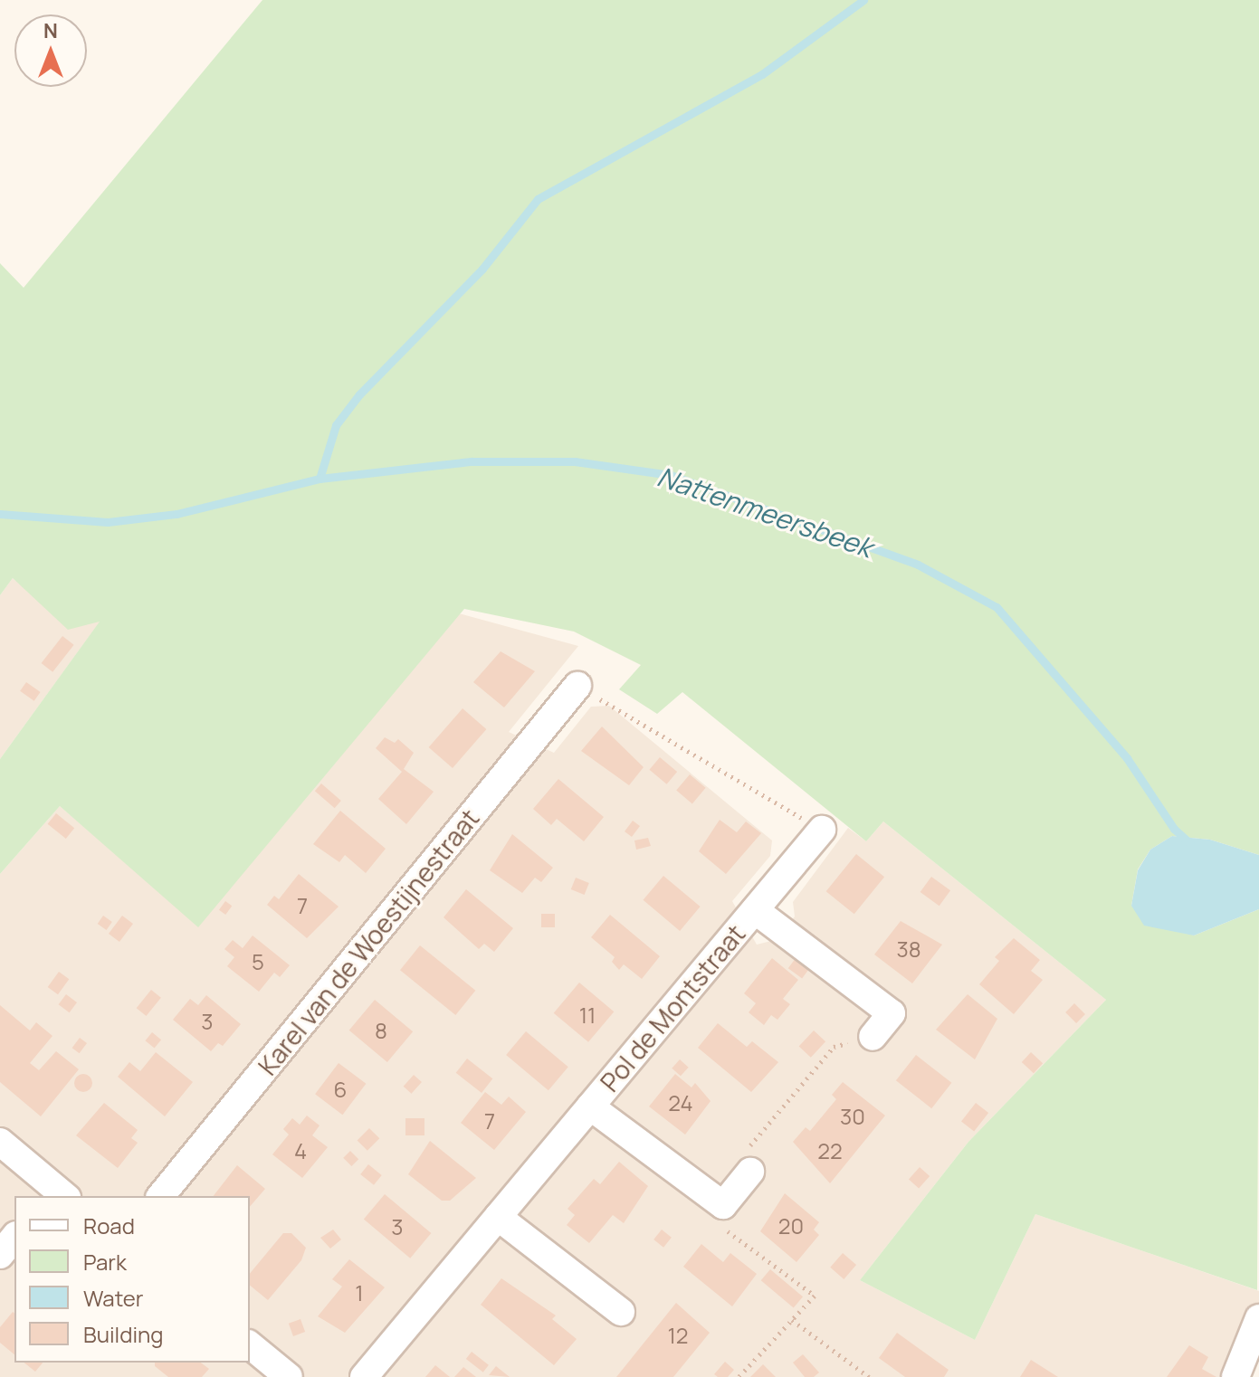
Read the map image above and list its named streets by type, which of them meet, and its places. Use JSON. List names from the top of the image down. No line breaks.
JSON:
{"streets":{"street":["Karel van de Woestijnestraat","Pol de Montstraat"]},"water":["Nattenmeersbeek"],"house_numbers":["7","38","5","11","3","8","6","24","30","7","4","22","20","3","1","12"],"legend":["Road","Park","Water","Building"],"north":"top"}
